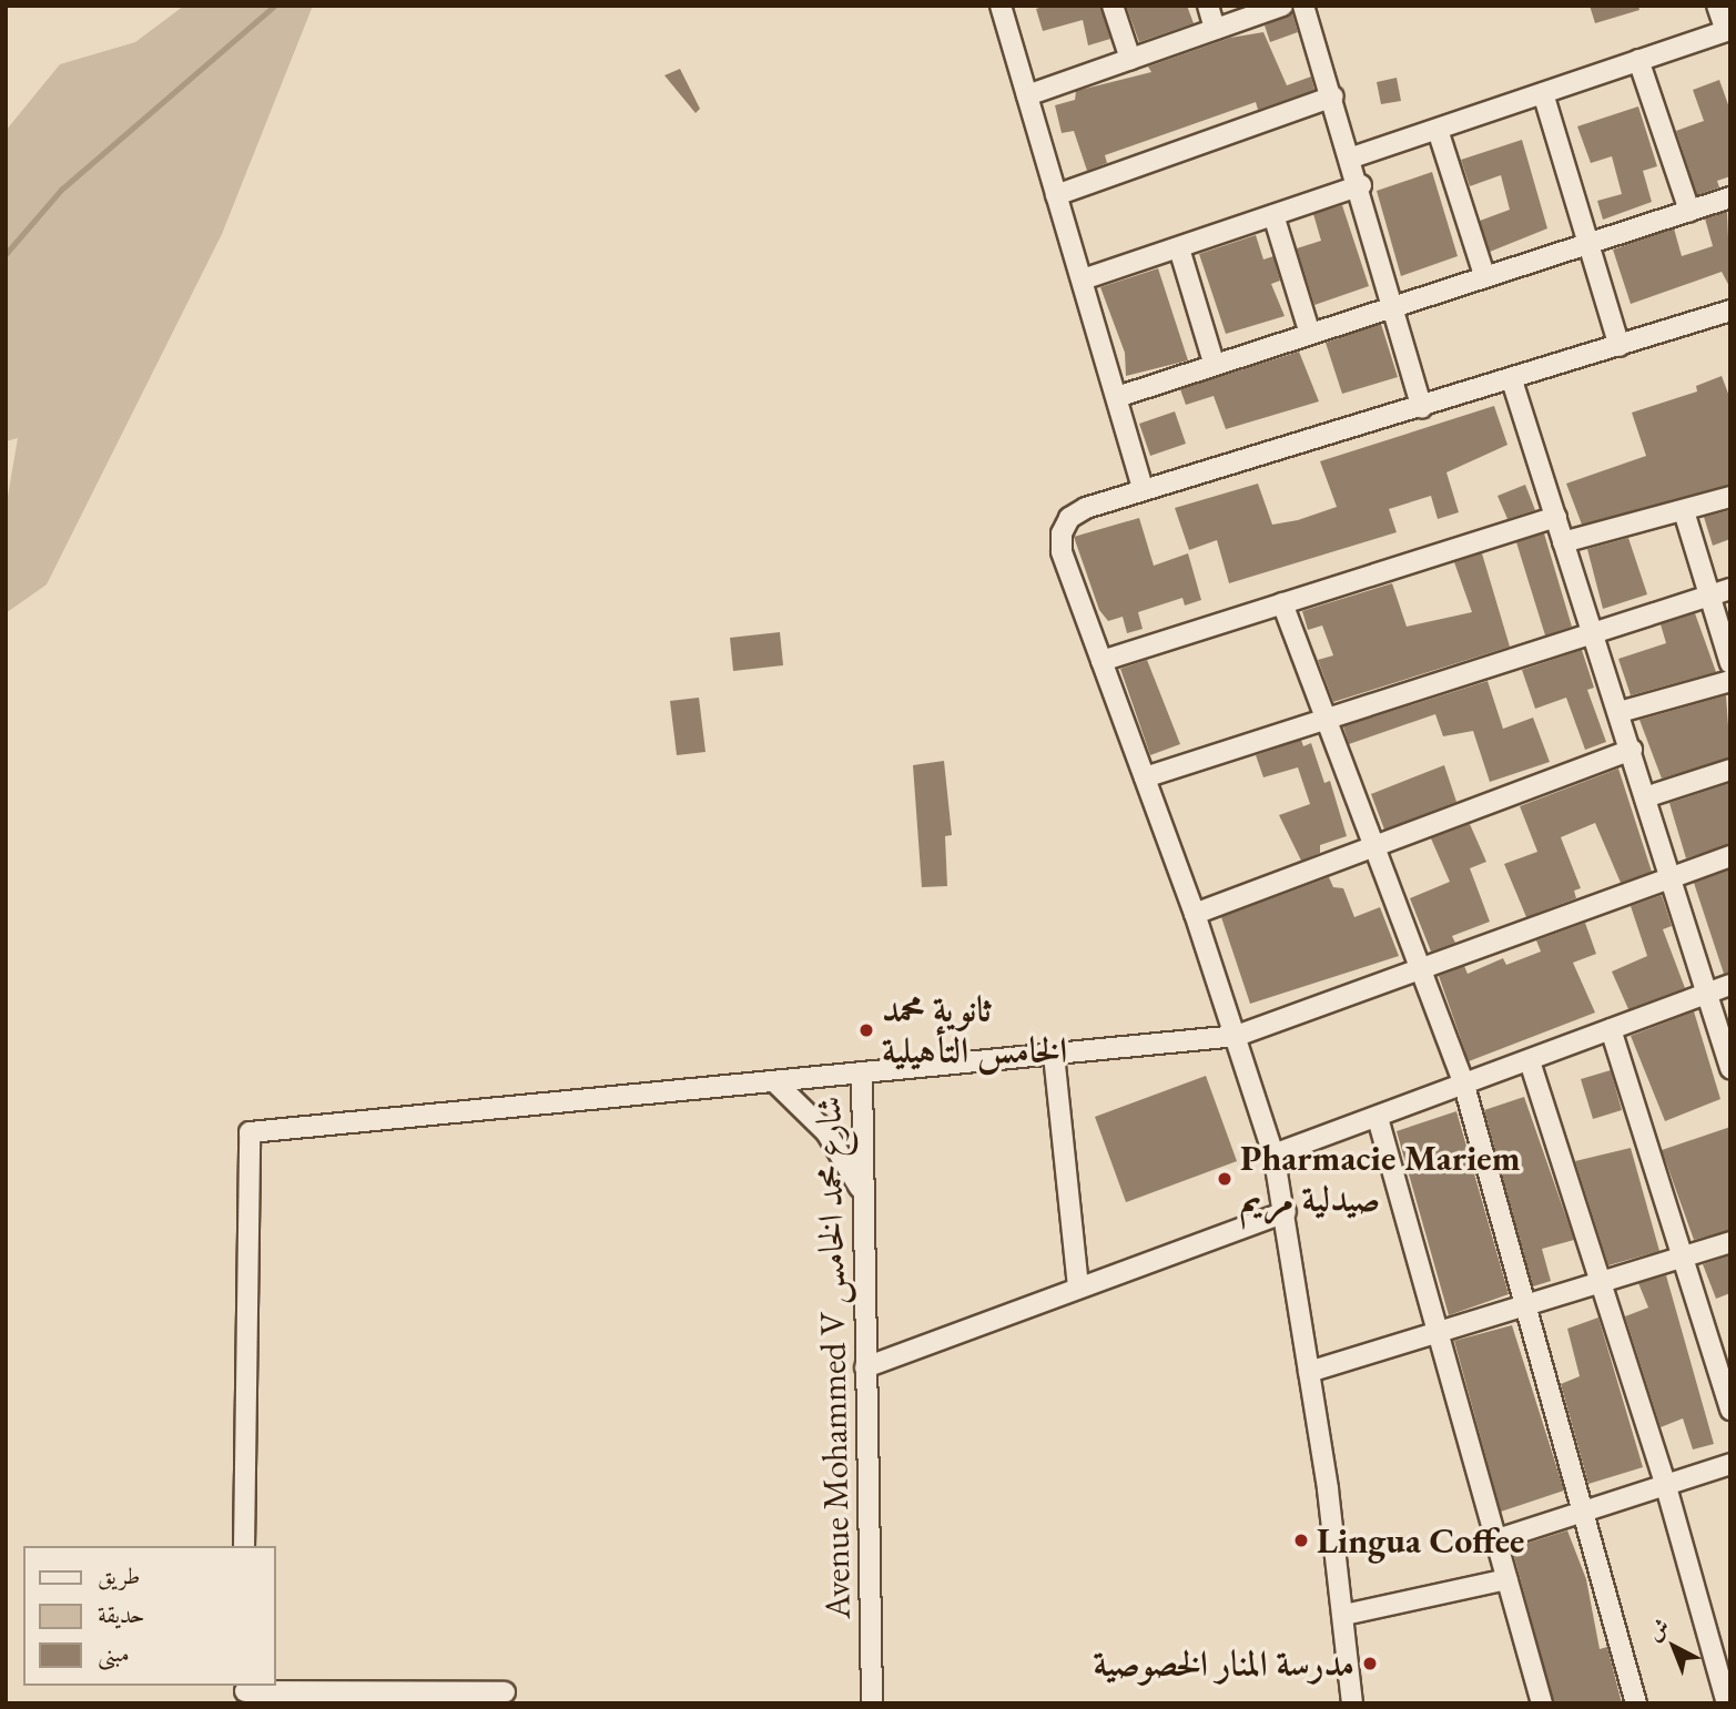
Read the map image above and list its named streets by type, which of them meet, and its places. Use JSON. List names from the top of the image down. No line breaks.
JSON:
{"streets":{"street":["Avenue Mohammed V شارع محمد الخامس"]},"places":["ثانوية محمد الخامس التأهيلية","Pharmacie Mariem صيدلية مريم","Lingua Coffee","مدرسة المنار الخصوصية"],"legend":["طريق","حديقة","مبنى"],"north":"top left"}
